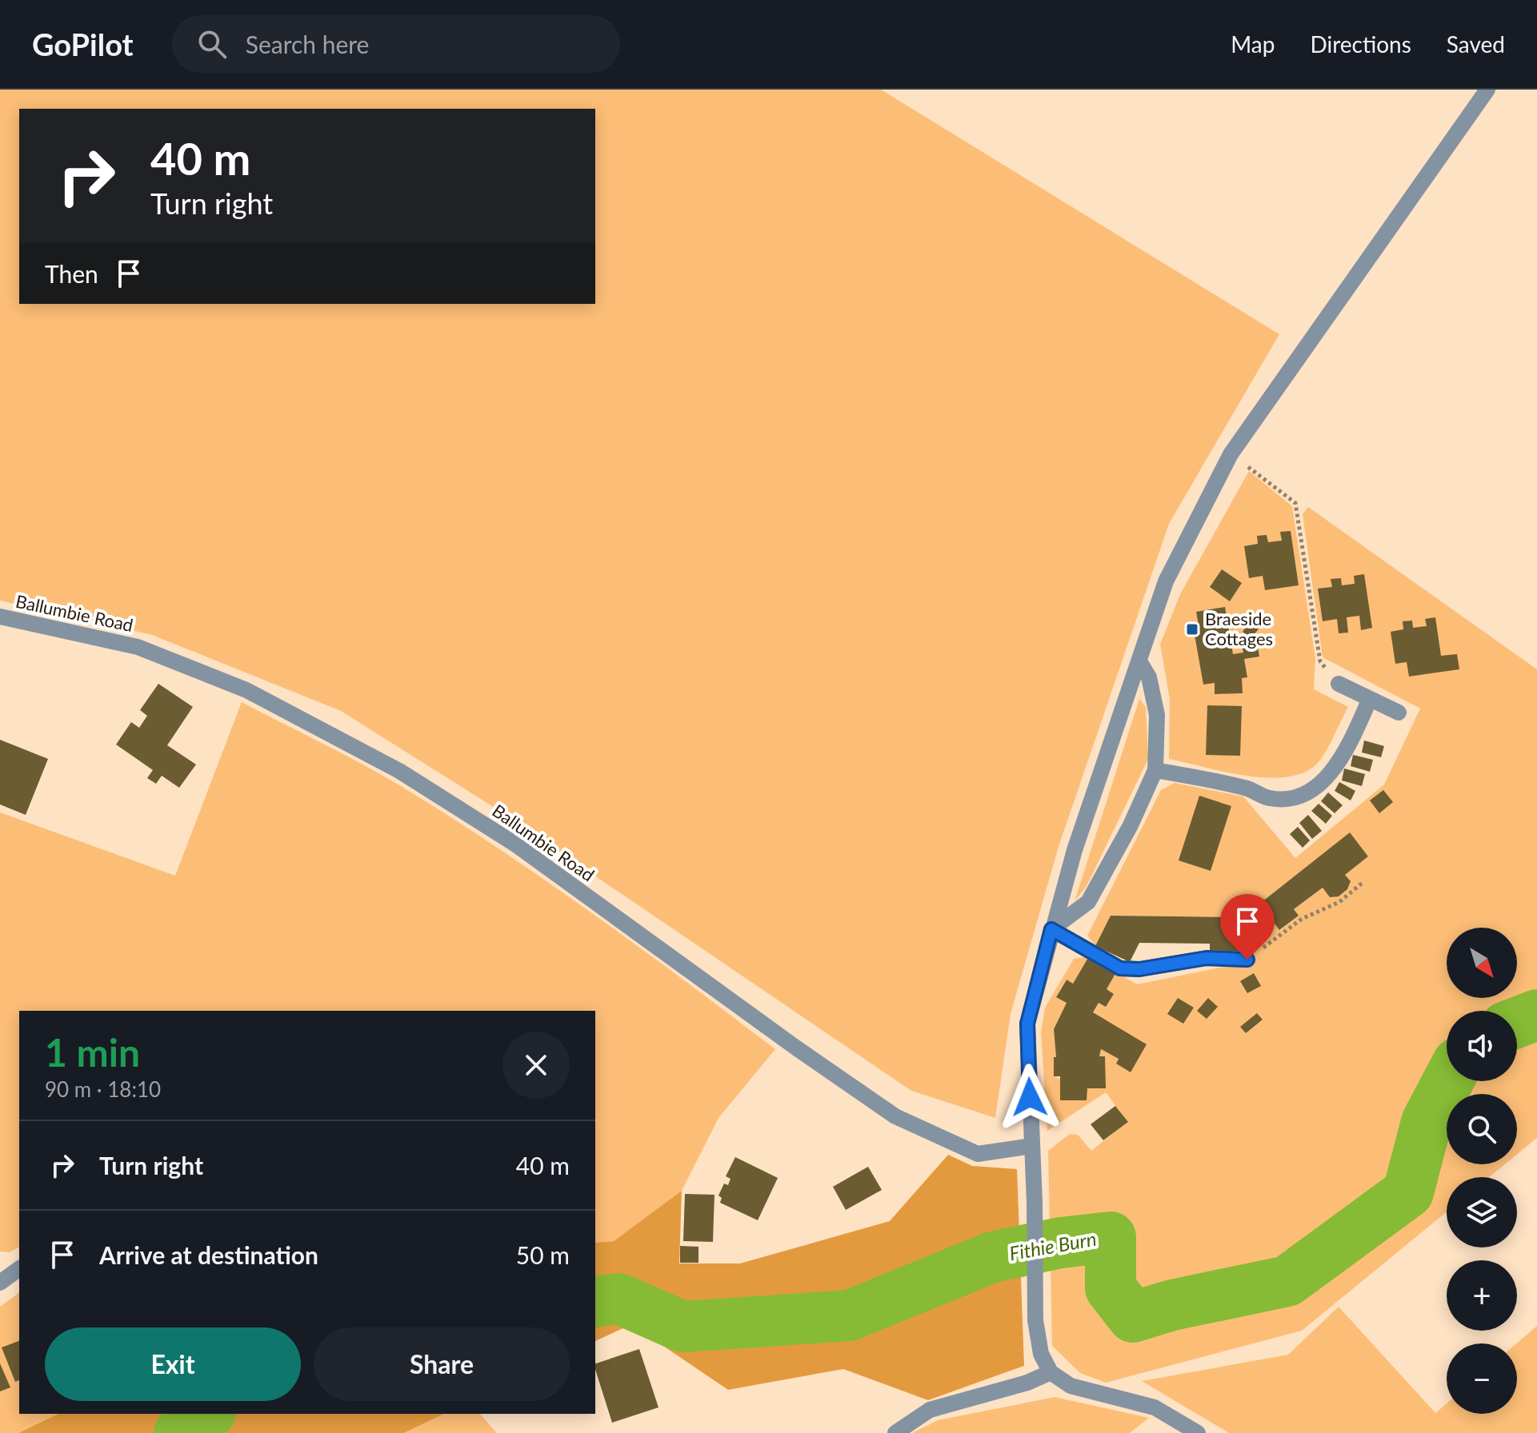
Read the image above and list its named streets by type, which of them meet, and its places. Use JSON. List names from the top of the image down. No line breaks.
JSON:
{"streets":{"street":["Ballumbie Road"]},"water":["Fithie Burn"],"places":{"transit":["Braeside Cottages"]},"north":"bottom right","page":{"header":"GoPilot","search":"Search here","nav":["Map","Directions","Saved"],"turn":["40 m","Turn right"],"then":"Then","map_buttons":["+","−"],"heading":["1 min","90 m · 18:10"],"list":[{"name":"Turn right","value":"40 m"},{"name":"Arrive at destination","value":"50 m"}],"buttons":["Exit","Share"]}}
